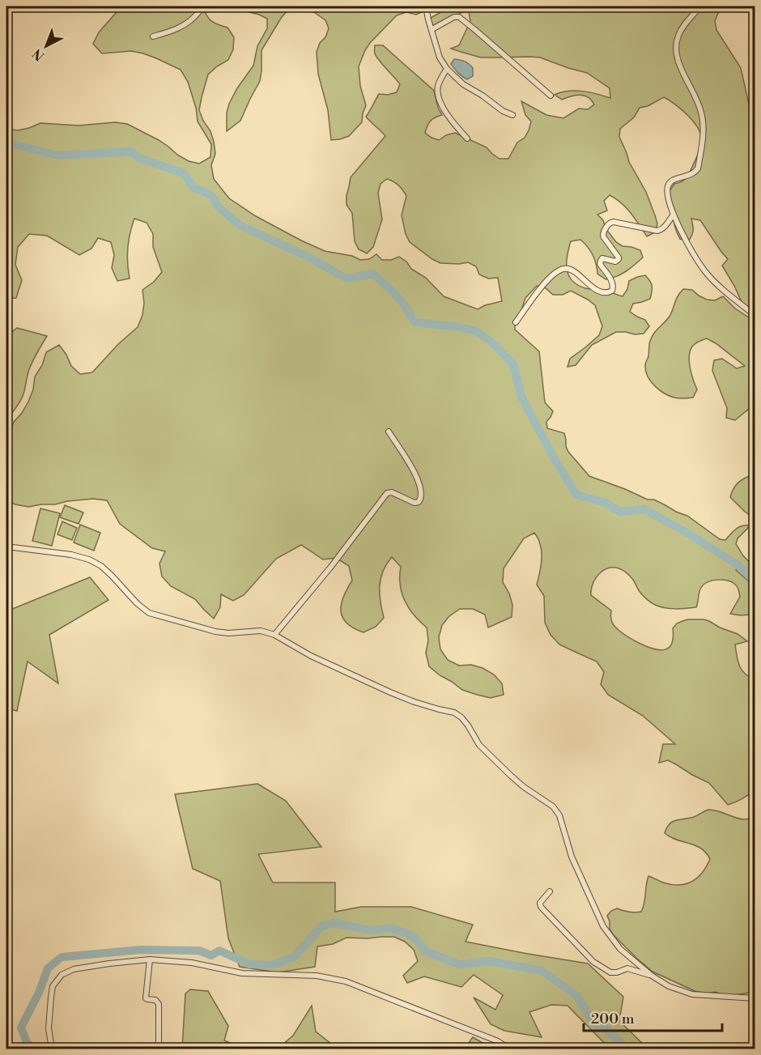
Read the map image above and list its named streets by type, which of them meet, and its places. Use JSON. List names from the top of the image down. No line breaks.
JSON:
{"scale_bar":"200 m","north":"bottom left"}
